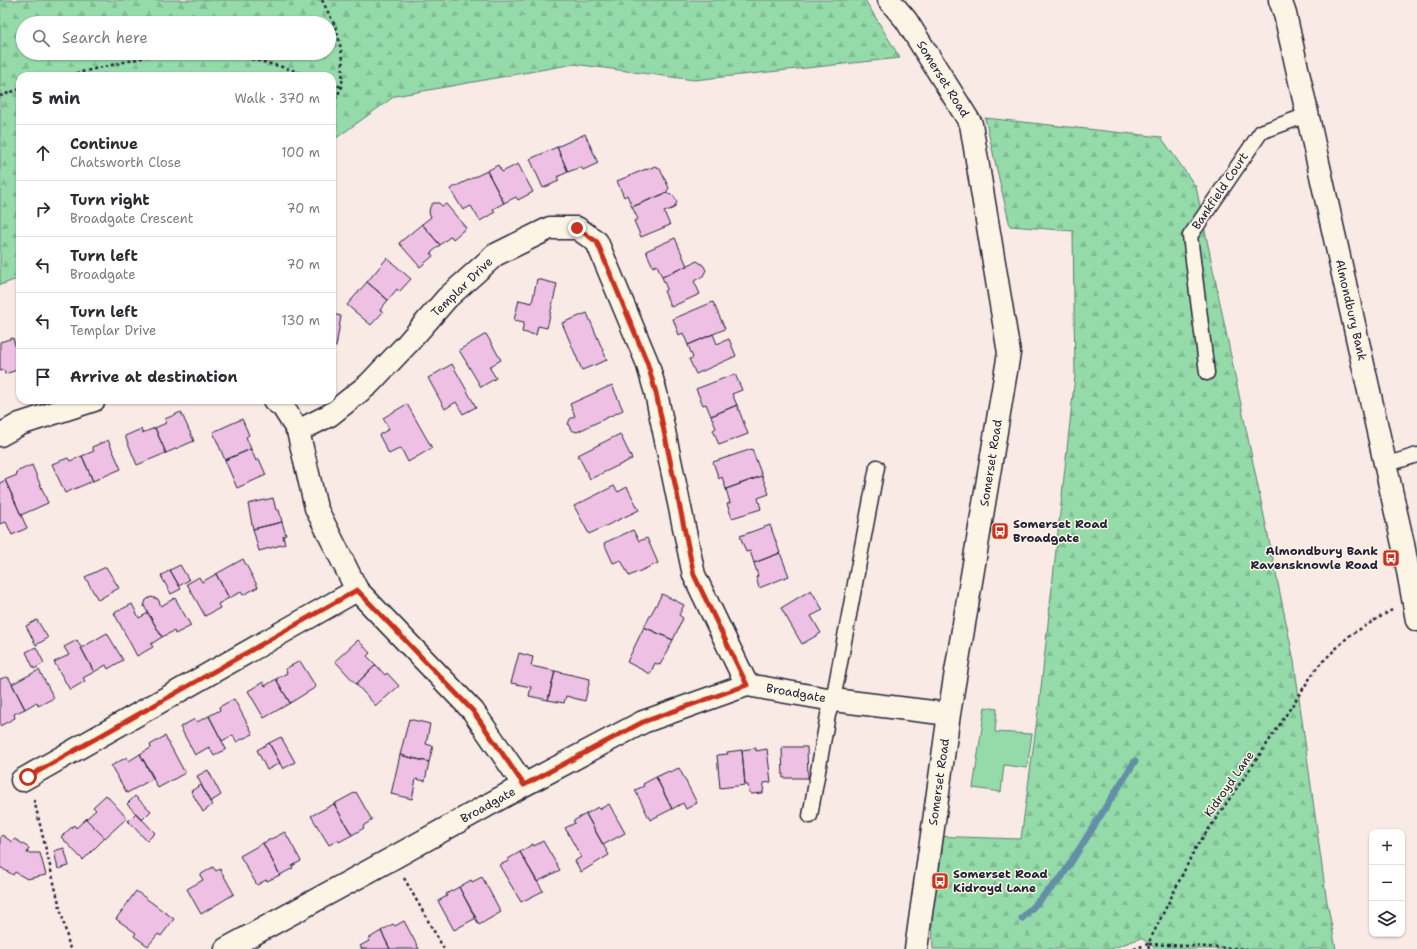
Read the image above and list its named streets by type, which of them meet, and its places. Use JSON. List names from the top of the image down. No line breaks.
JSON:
{"streets":{"street":["Somerset Road","Templar Drive","Almondbury Bank","Broadgate"],"lane":["Bankfield Court"],"path":["Kidroyd Lane"]},"crossings":[["Somerset Road","Broadgate"],["Bankfield Court","Almondbury Bank"],["Templar Drive","Broadgate"],["Almondbury Bank","Kidroyd Lane"]],"places":{"bus stop":["Somerset Road Broadgate","Almondbury Bank Ravensknowle Road","Somerset Road Kidroyd Lane"]},"page":{"search":"Search here","heading":["5 min","Walk · 370 m"],"list":[["Continue","Chatsworth Close","100 m"],["Turn right","Broadgate Crescent","70 m"],["Turn left","Broadgate","70 m"],["Turn left","Templar Drive","130 m"],"Arrive at destination"],"map_buttons":["+","−"]}}
